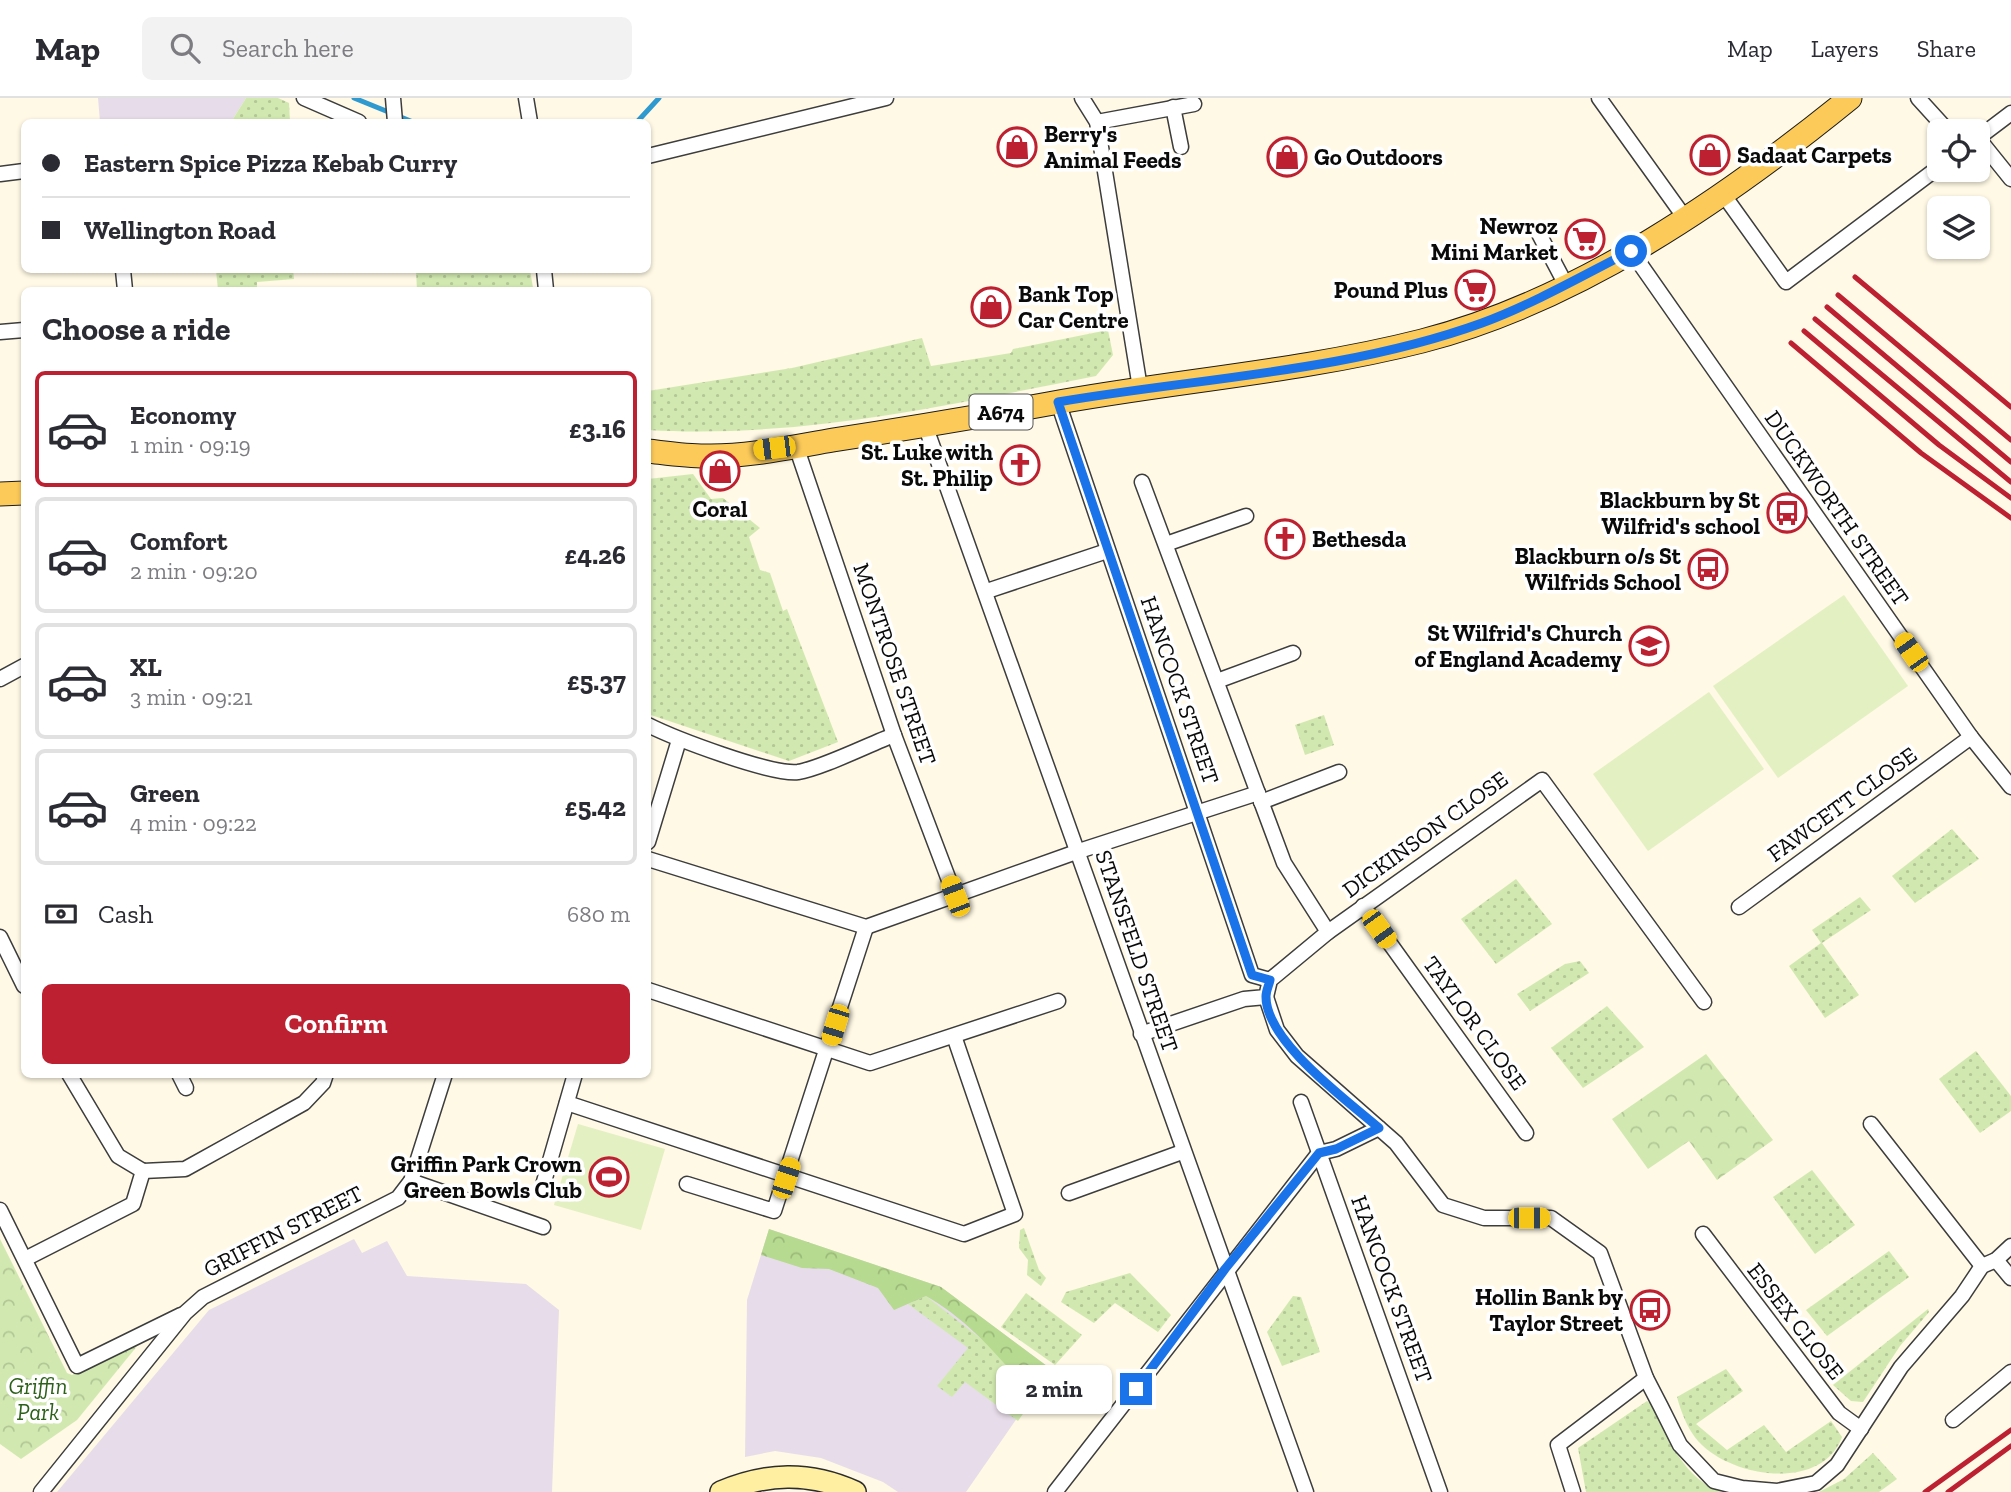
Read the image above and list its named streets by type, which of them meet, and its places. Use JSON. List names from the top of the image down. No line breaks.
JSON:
{"streets":{"main road":["A674"],"street":["DUCKWORTH STREET","MONTROSE STREET","HANCOCK STREET","FAWCETT CLOSE","DICKINSON CLOSE","STANSFELD STREET","TAYLOR CLOSE","GRIFFIN STREET","ESSEX CLOSE"]},"crossings":[["A674","DUCKWORTH STREET"],["A674","MONTROSE STREET"],["A674","HANCOCK STREET"],["A674","STANSFELD STREET"],["DUCKWORTH STREET","FAWCETT CLOSE"],["HANCOCK STREET","DICKINSON CLOSE"],["DICKINSON CLOSE","TAYLOR CLOSE"]],"parks":["Griffin Park"],"places":{"shop":["Berry's Animal Feeds","Sadaat Carpets","Go Outdoors","Bank Top Car Centre","Coral"],"supermarket":["Newroz Mini Market","Pound Plus"],"church":["St. Luke with St. Philip","Bethesda"],"bus stop":["Blackburn by St Wilfrid's school","Blackburn o/s St Wilfrids School","Hollin Bank by Taylor Street"],"school or university":["St Wilfrid's Church of England Academy"],"sports":["Griffin Park Crown Green Bowls Club"]},"page":{"header":"Map","search":"Search here","nav":["Map","Layers","Share"],"banner":["Eastern Spice Pizza Kebab Curry","Wellington Road"],"heading":"Choose a ride","list":[{"name":"Economy","note":"1 min · 09:19","value":"£3.16"},{"name":"Comfort","note":"2 min · 09:20","value":"£4.26"},{"name":"XL","note":"3 min · 09:21","value":"£5.37"},{"name":"Green","note":"4 min · 09:22","value":"£5.42"}],"pay":["Cash","680 m"],"buttons":"Confirm","bubble":"2 min"}}
